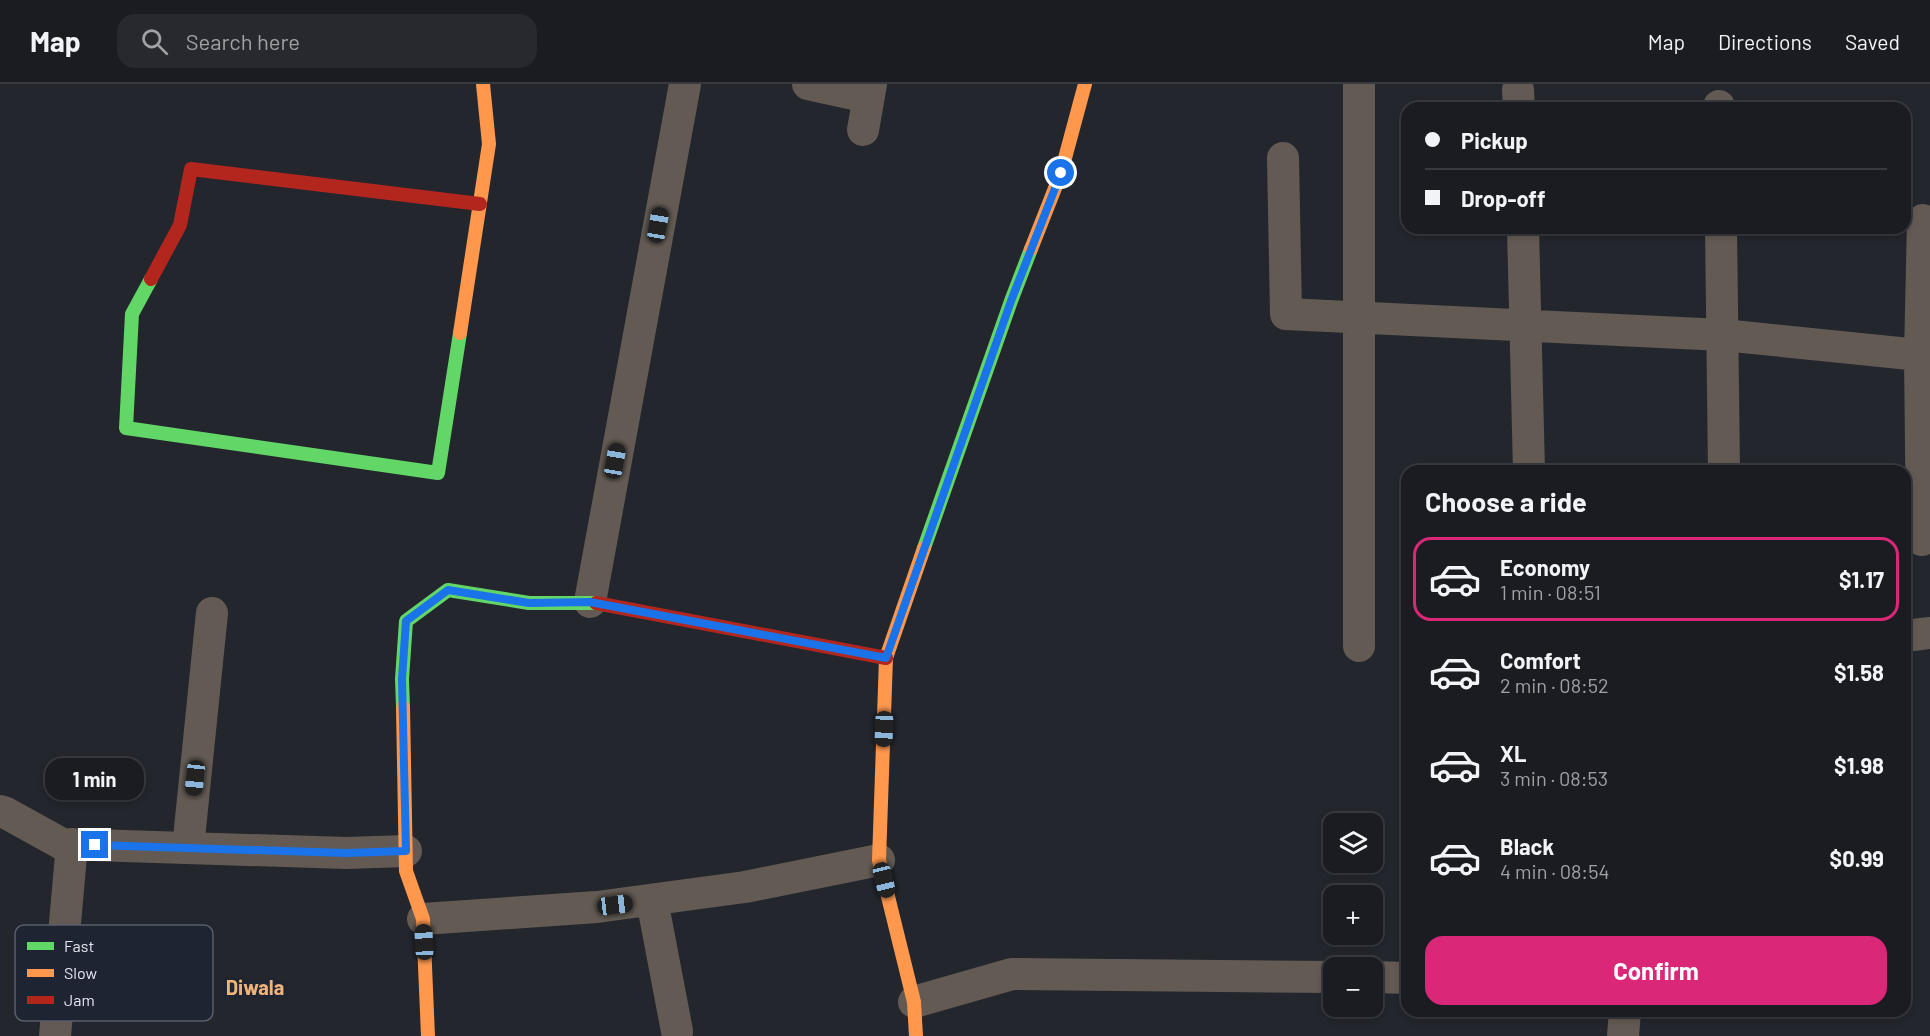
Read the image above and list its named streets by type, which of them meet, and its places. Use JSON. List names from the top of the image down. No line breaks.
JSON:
{"districts":["Diwala"],"legend":["Fast","Slow","Jam"],"page":{"header":"Map","search":"Search here","nav":["Map","Directions","Saved"],"banner":["Pickup","Drop-off"],"heading":"Choose a ride","list":[{"name":"Economy","note":"1 min · 08:51","value":"$1.17"},{"name":"Comfort","note":"2 min · 08:52","value":"$1.58"},{"name":"XL","note":"3 min · 08:53","value":"$1.98"},{"name":"Black","note":"4 min · 08:54","value":"$0.99"}],"bubble":"1 min","map_buttons":["+","−"],"buttons":"Confirm"}}
